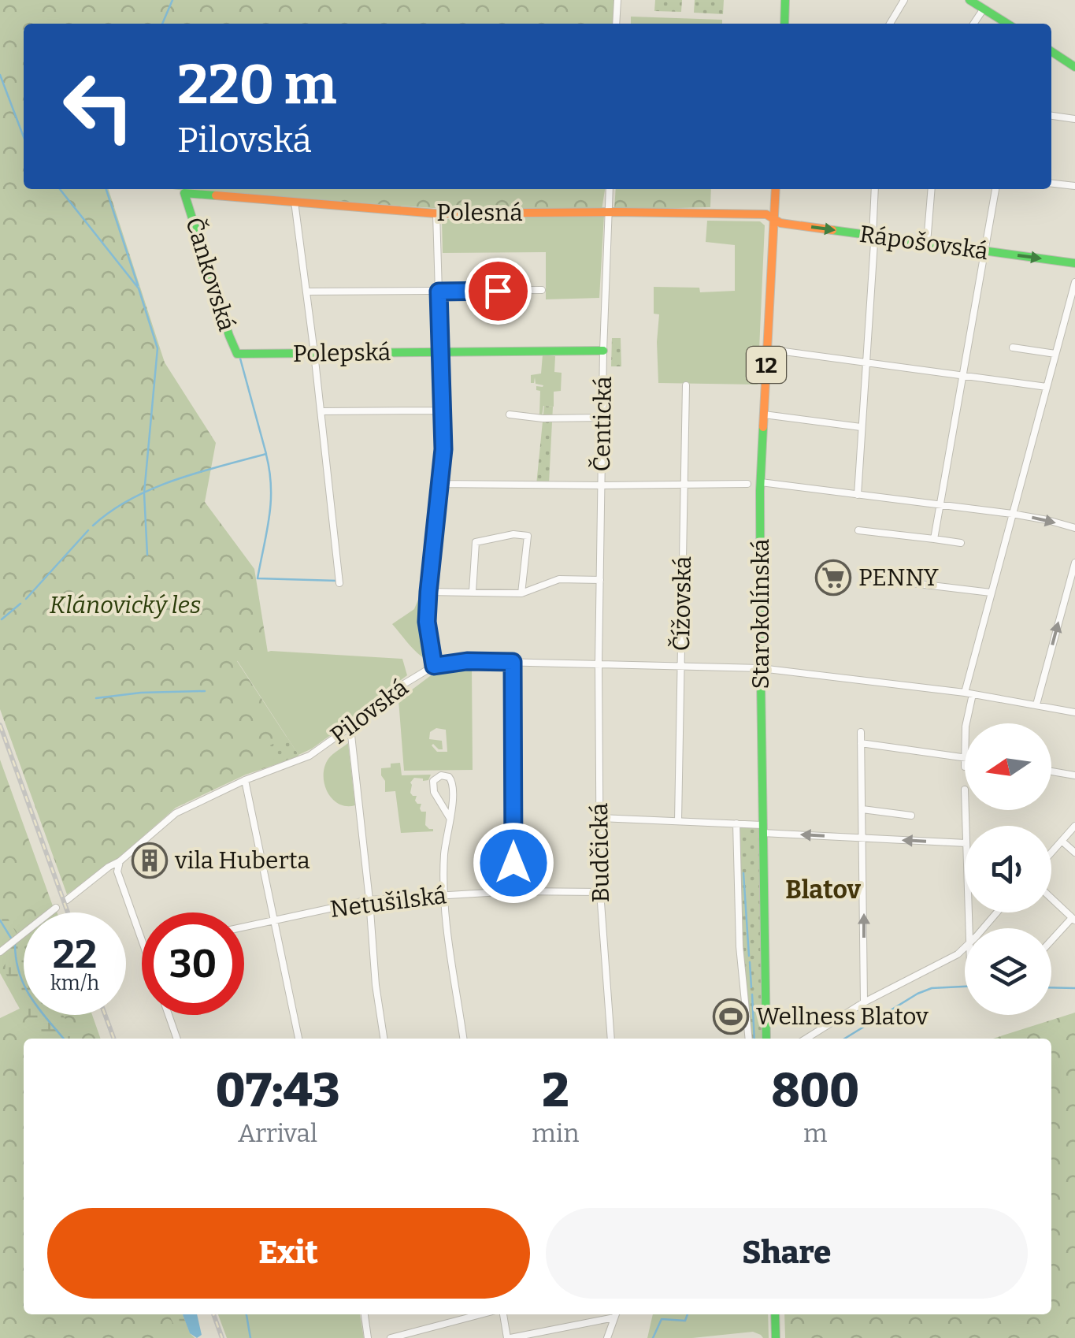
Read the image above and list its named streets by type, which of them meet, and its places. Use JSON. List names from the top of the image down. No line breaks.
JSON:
{"streets":{"street":["Polesná","Rápošovská","Čankovská","Polepská","12","Čentická","Čížovská","Starokolínská","Pilovská","Budčická","Netušilská"]},"crossings":[["Polesná","Rápošovská"],["Polesná","Čankovská"],["Polesná","Čentická"],["Polesná","Starokolínská"],["Rápošovská","Starokolínská"],["Čankovská","Polepská"],["Polepská","Čentická"],["Čentická","Pilovská"],["Čentická","Budčická"],["Čížovská","Pilovská"],["Starokolínská","Pilovská"],["Pilovská","Budčická"],["Budčická","Netušilská"]],"one_way":["Rápošovská"],"districts":["Blatov"],"parks":["Klánovický les"],"places":{"supermarket":["PENNY"],"building":["vila Huberta"],"sports":["Wellness Blatov"]},"north":"left","page":{"turn":["220 m","Pilovská"],"speed":"22 km/h","limit":"30","eta":["07:43","Arrival","2","min","800","m"],"buttons":["Exit","Share"]}}
